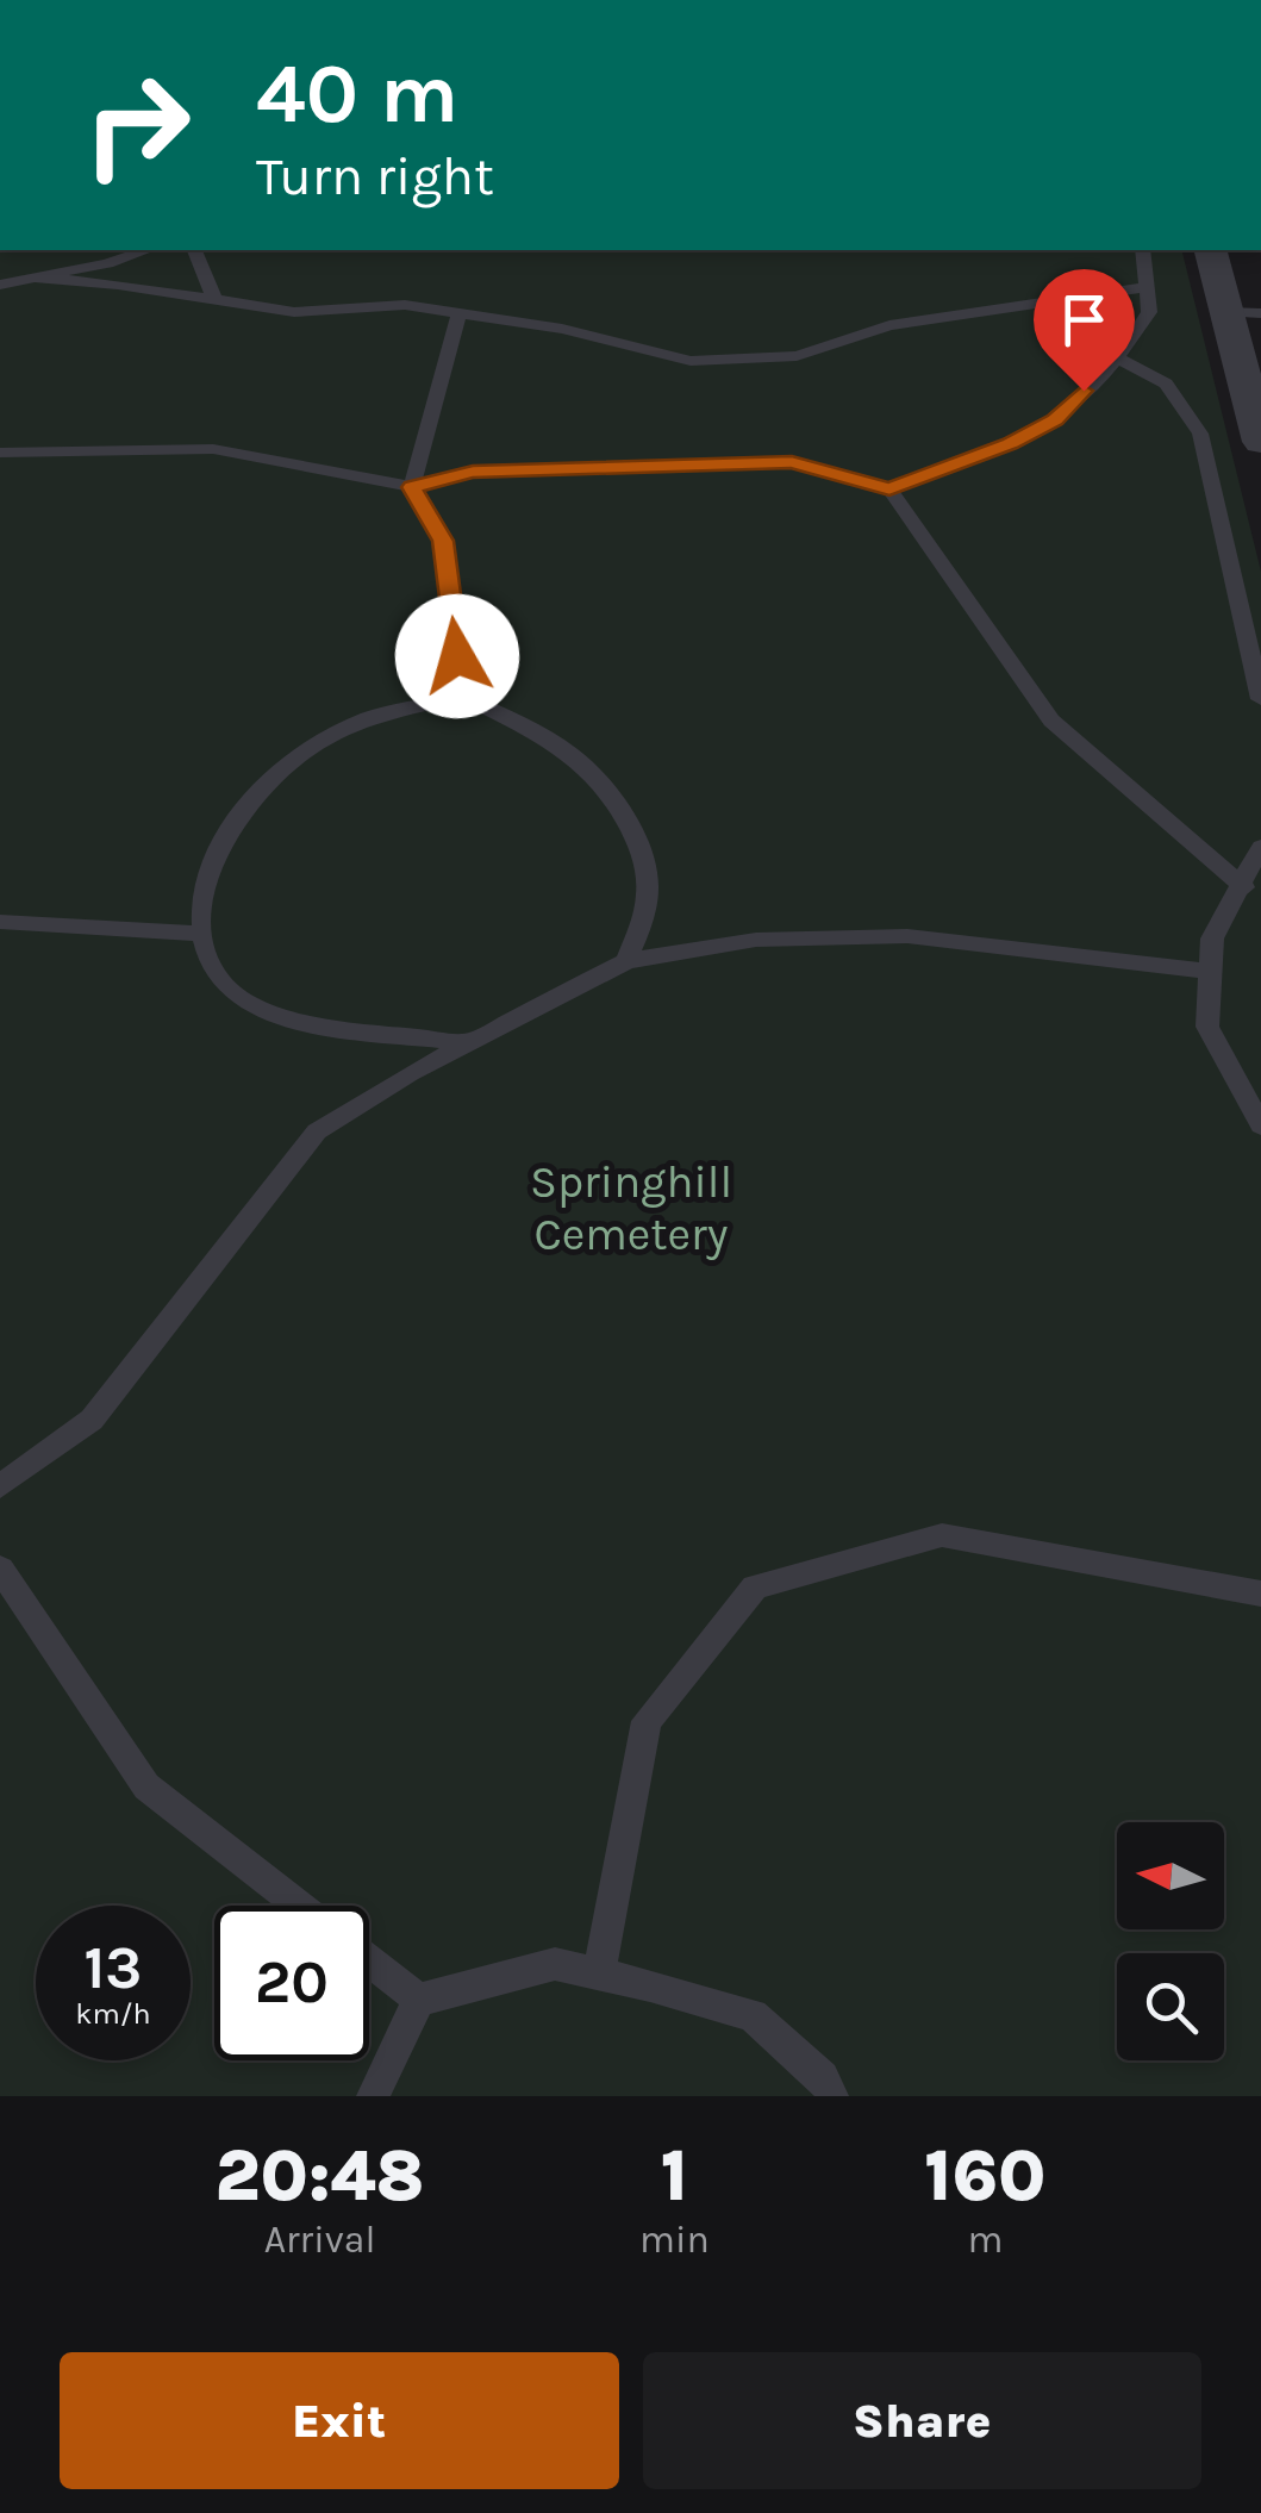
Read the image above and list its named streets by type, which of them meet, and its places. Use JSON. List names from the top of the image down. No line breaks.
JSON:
{"parks":["Springhill Cemetery"],"north":"left","page":{"turn":["40 m","Turn right"],"speed":"13 km/h","limit":"20","eta":["20:48","Arrival","1","min","160","m"],"buttons":["Exit","Share"]}}
